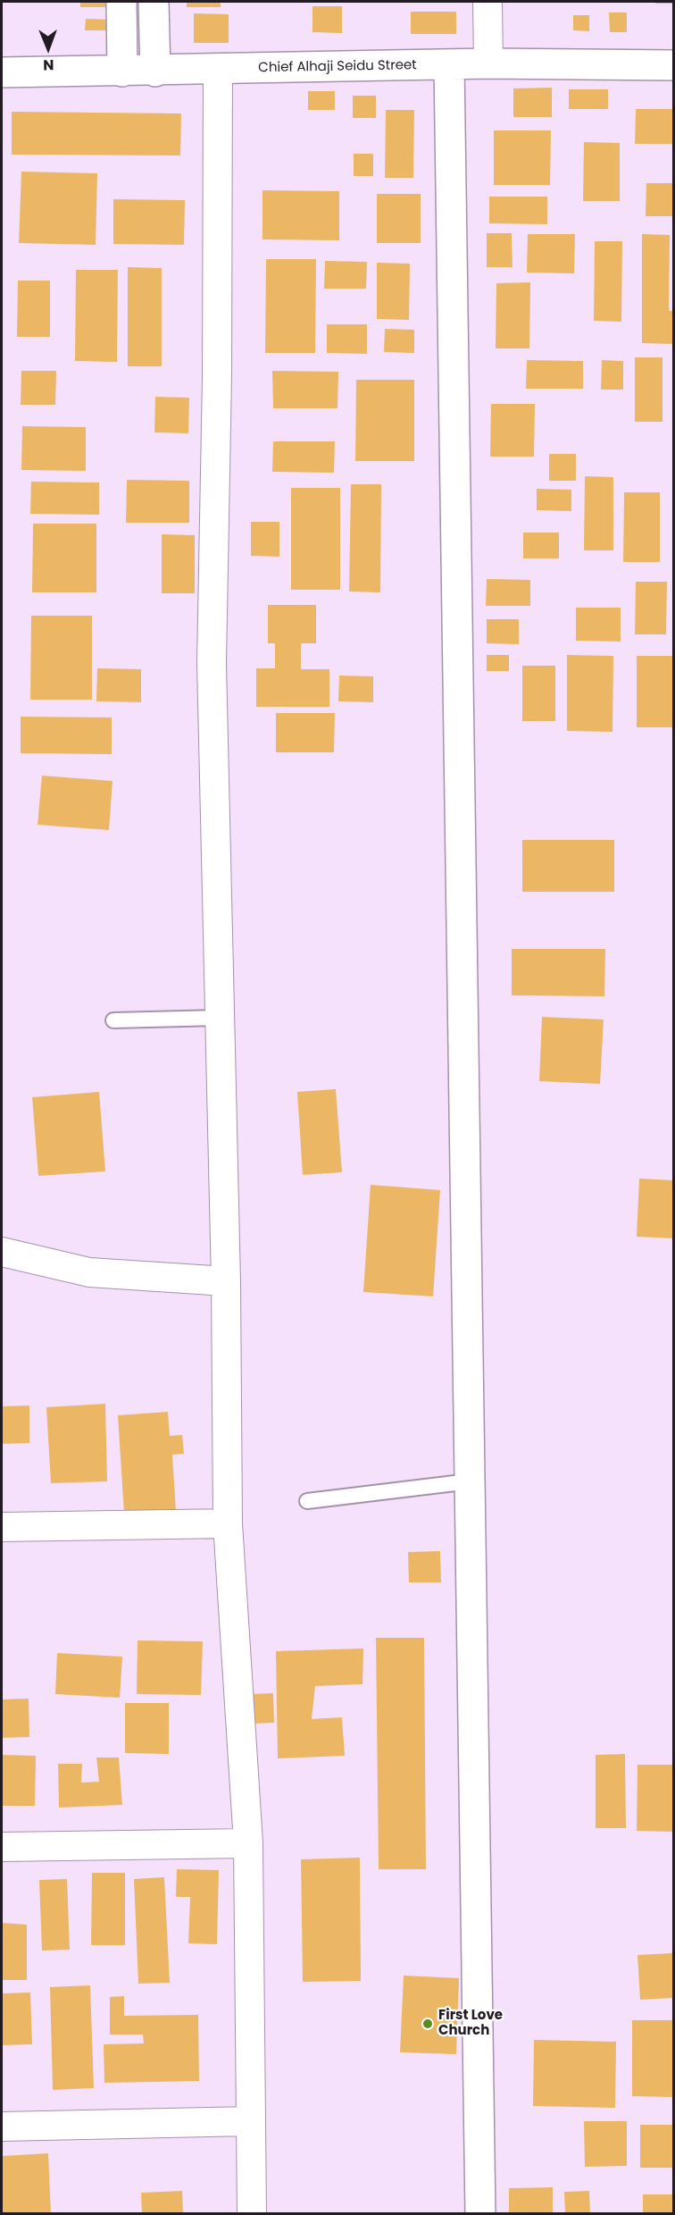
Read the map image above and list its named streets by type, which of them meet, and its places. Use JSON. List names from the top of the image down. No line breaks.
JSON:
{"streets":{"street":["Chief Alhaji Seidu Street"]},"places":["First Love Church"],"north":"bottom"}
